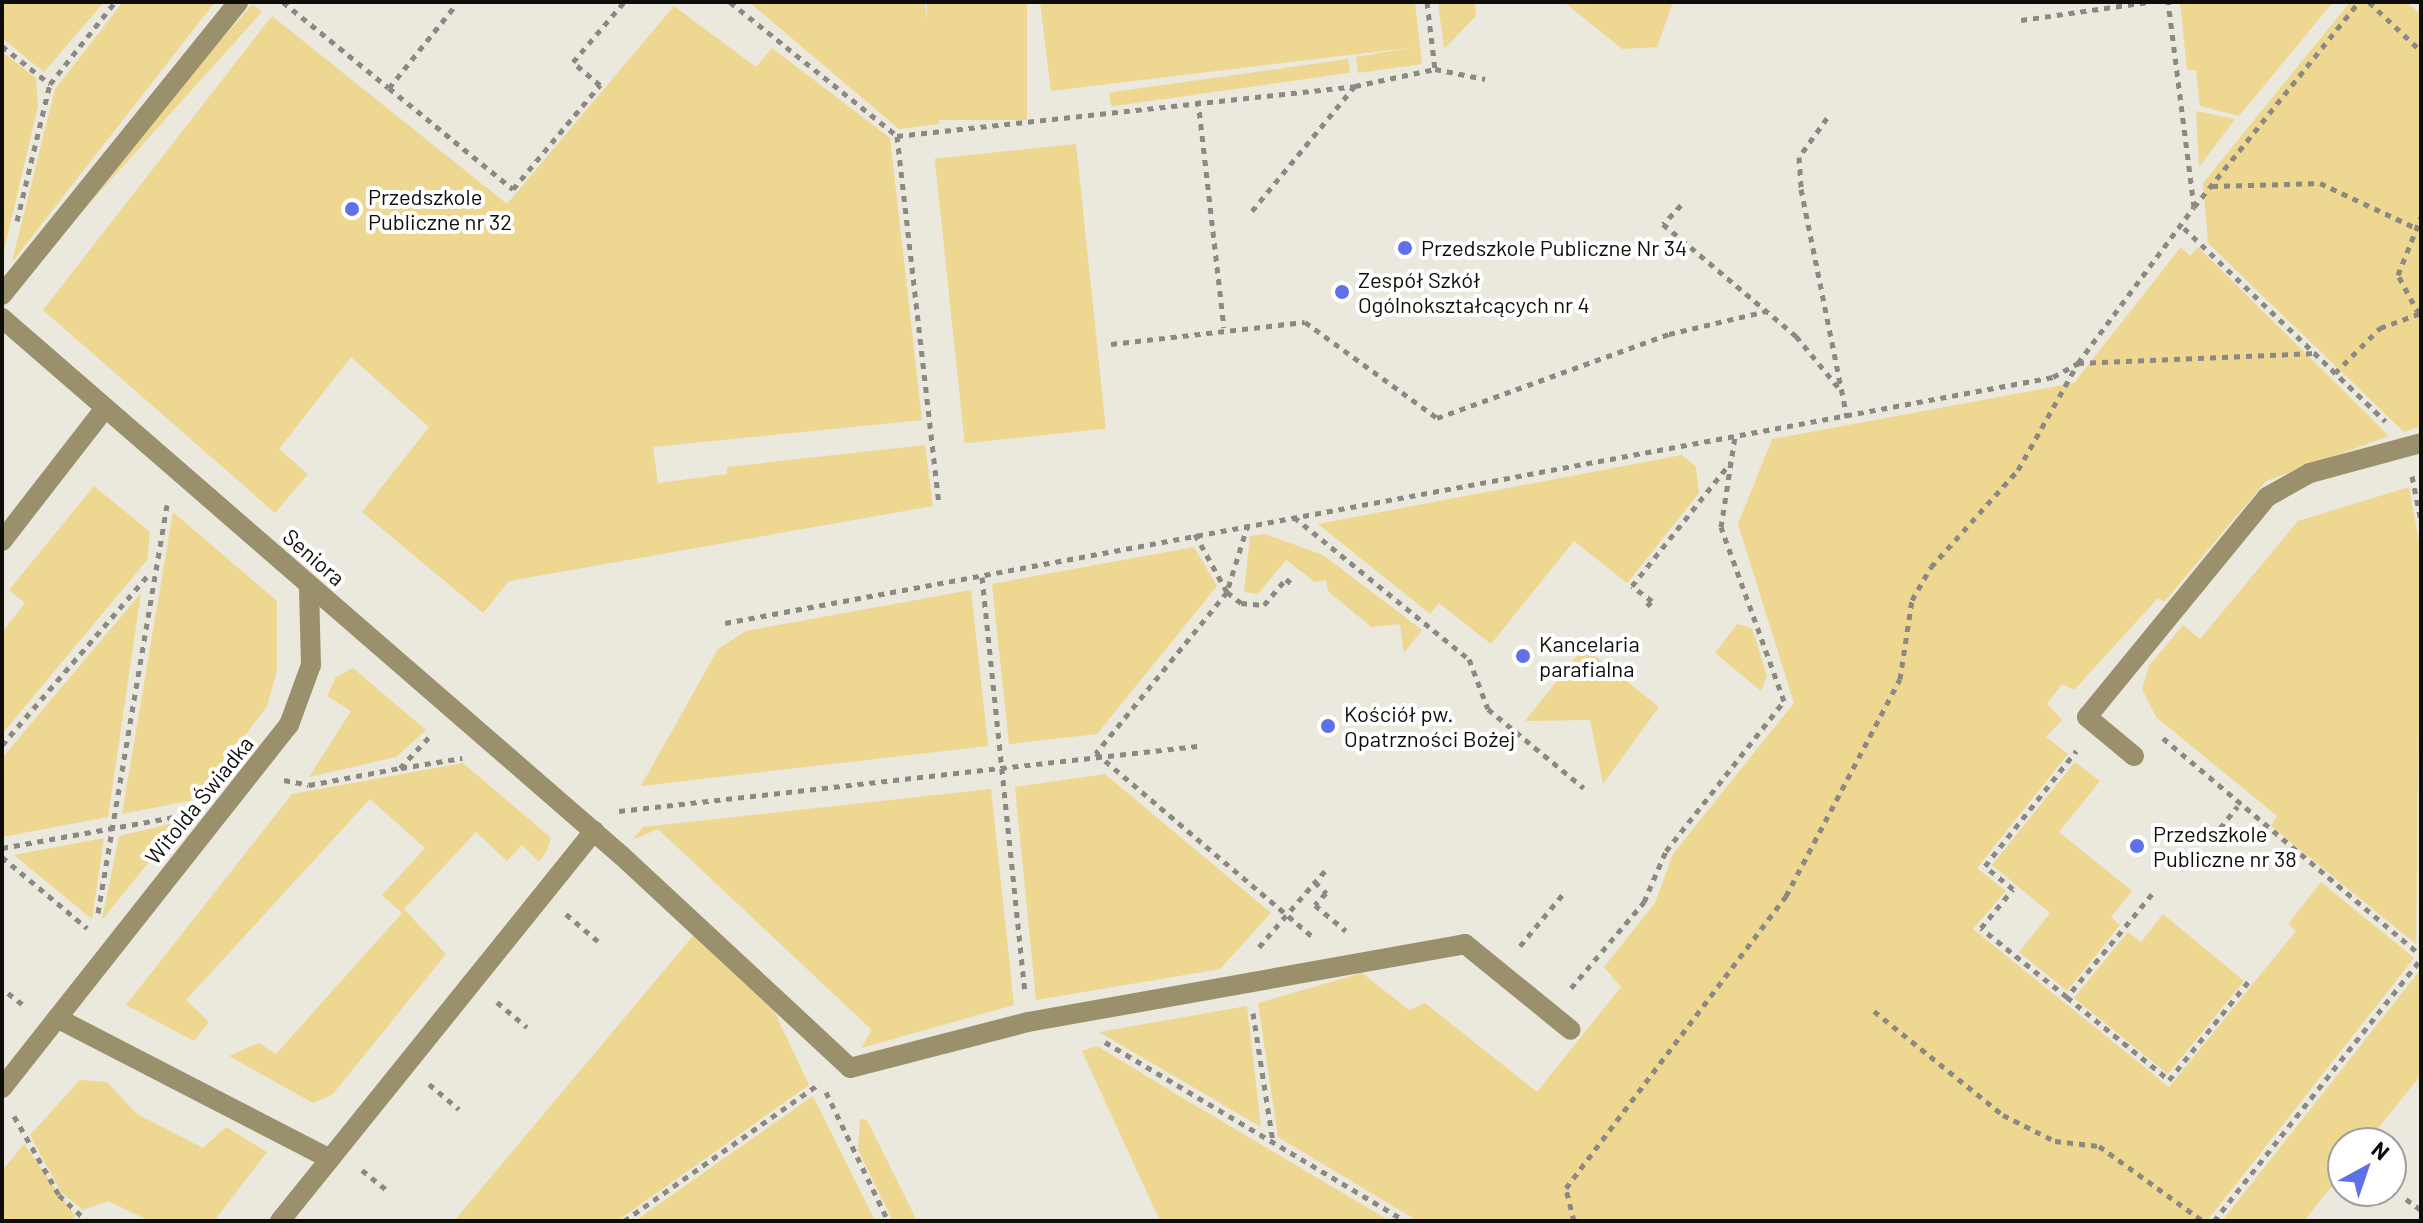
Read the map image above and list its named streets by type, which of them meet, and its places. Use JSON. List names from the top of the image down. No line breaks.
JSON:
{"streets":{"street":["Seniora","Witolda Świadka"]},"crossings":[["Seniora","Witolda Świadka"]],"places":["Przedszkole Publiczne nr 32","Przedszkole Publiczne Nr 34","Zespół Szkół Ogólnokształcących nr 4","Kancelaria parafialna","Kościół pw. Opatrzności Bożej","Przedszkole Publiczne nr 38"],"north":"top right"}
